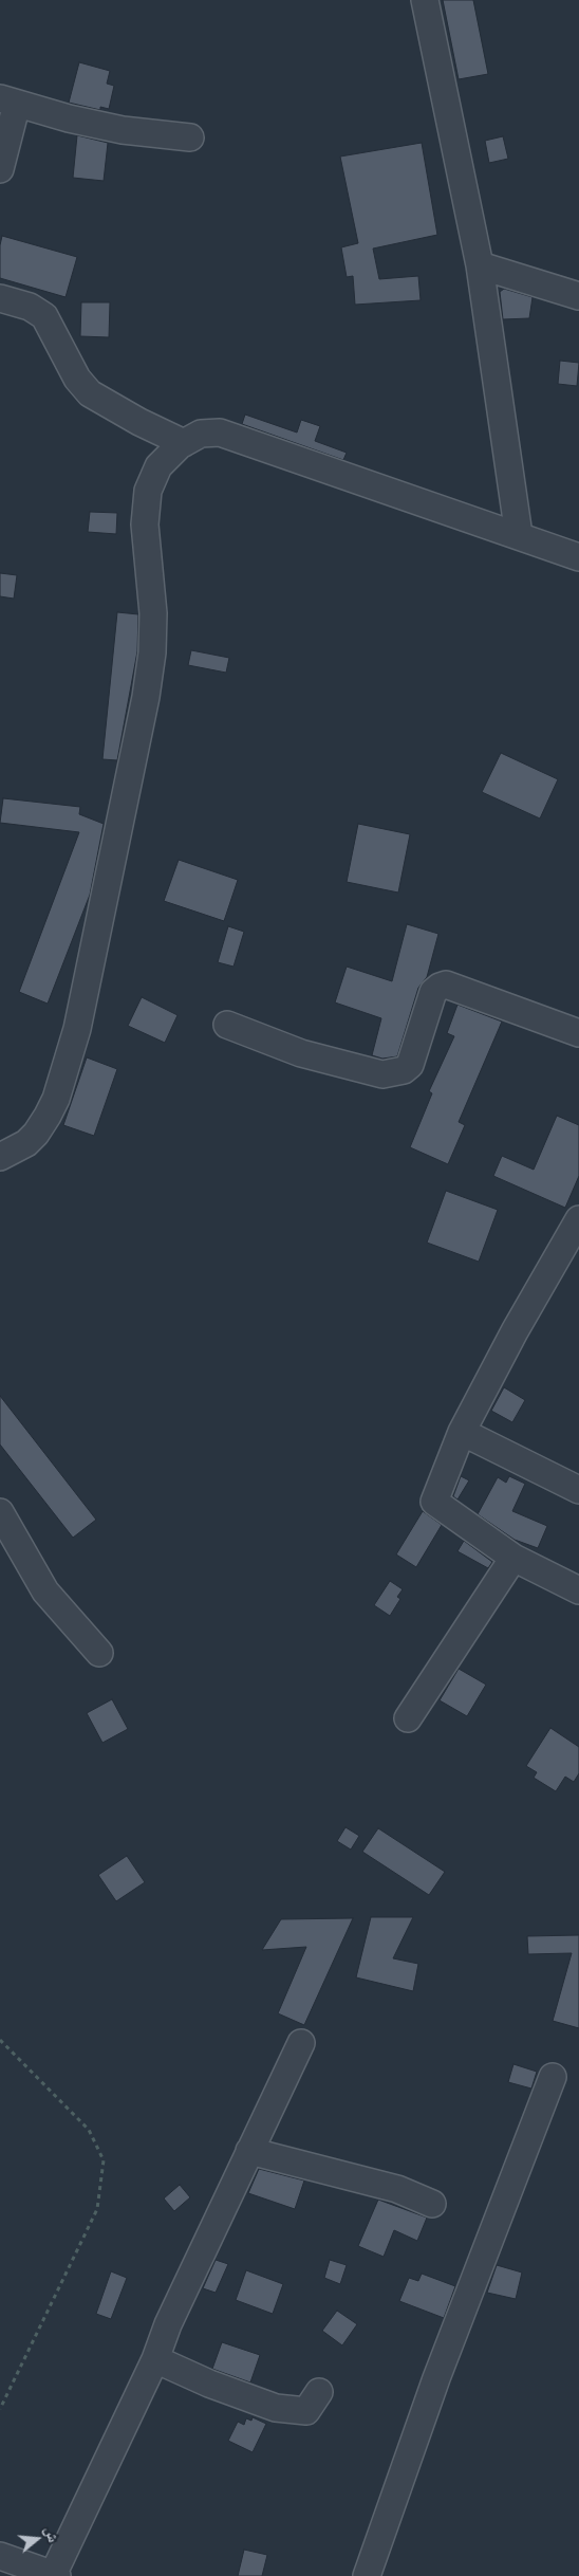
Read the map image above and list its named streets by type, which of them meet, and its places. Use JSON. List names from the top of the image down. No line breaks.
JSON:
{"north":"right"}
